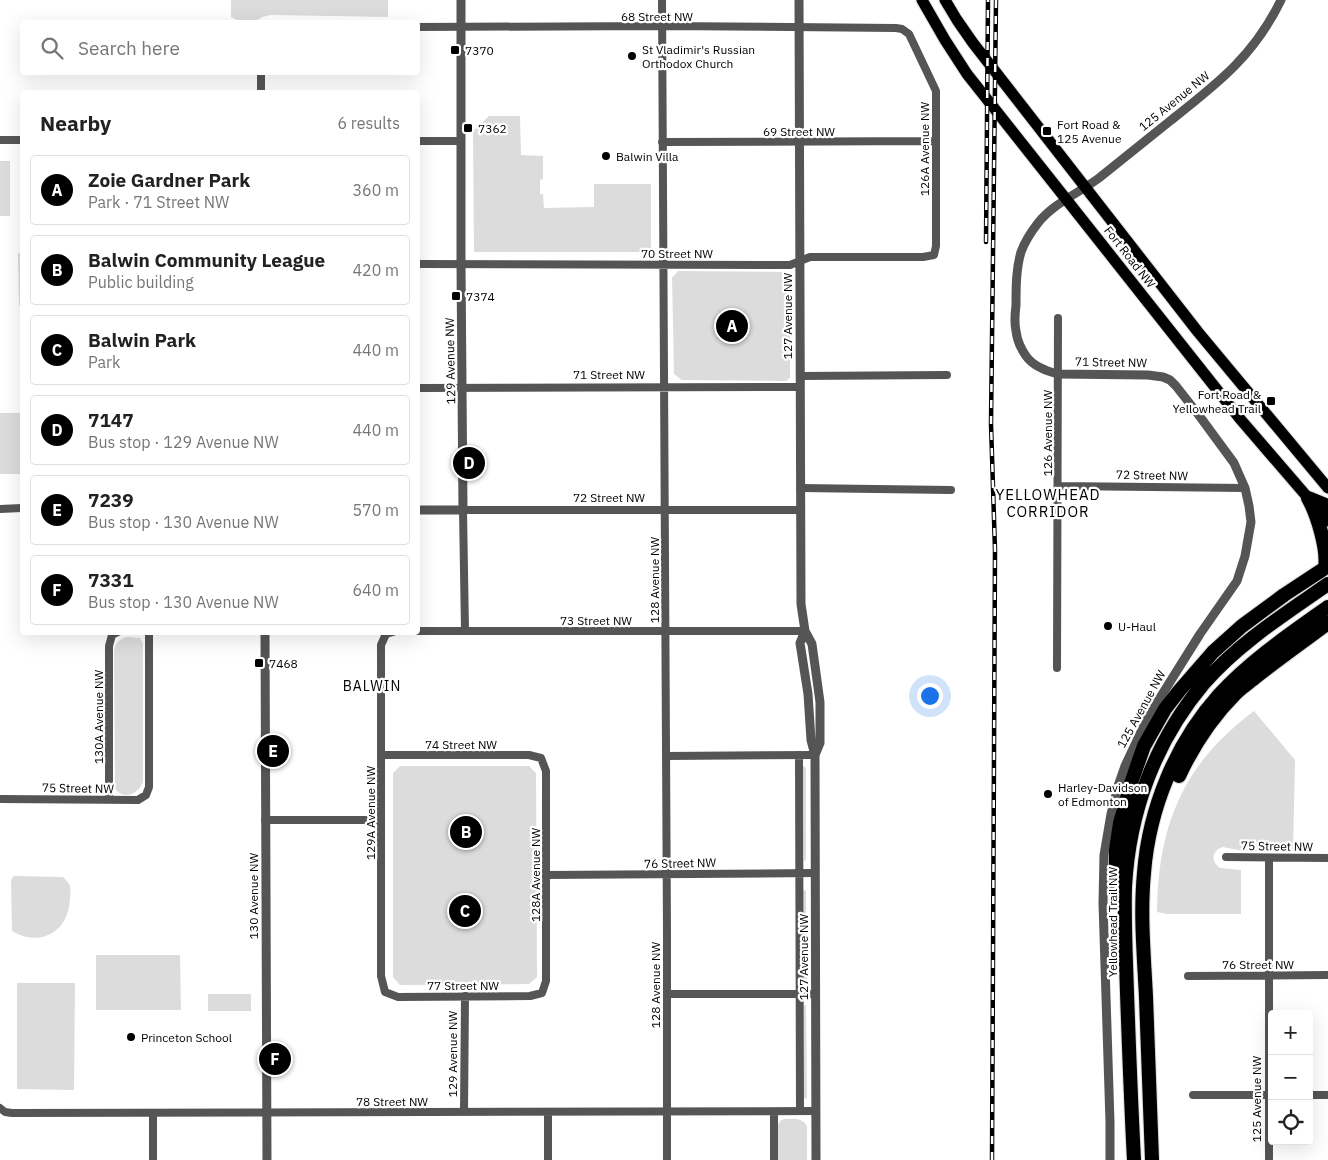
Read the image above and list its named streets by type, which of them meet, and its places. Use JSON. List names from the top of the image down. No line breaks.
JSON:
{"streets":{"highway":["Yellowhead Trail NW"],"main road":["Fort Road NW"],"street":["68 Street NW","125 Avenue NW","69 Street NW","126A Avenue NW","70 Street NW","127 Avenue NW","129 Avenue NW","71 Street NW","126 Avenue NW","72 Street NW","128 Avenue NW","73 Street NW","130A Avenue NW","74 Street NW","75 Street NW","129A Avenue NW","76 Street NW","128A Avenue NW","130 Avenue NW","77 Street NW","78 Street NW"]},"crossings":[["68 Street NW","126A Avenue NW"],["68 Street NW","127 Avenue NW"],["68 Street NW","129 Avenue NW"],["68 Street NW","128 Avenue NW"],["125 Avenue NW","Fort Road NW"],["125 Avenue NW","71 Street NW"],["125 Avenue NW","126 Avenue NW"],["125 Avenue NW","72 Street NW"],["125 Avenue NW","75 Street NW"],["125 Avenue NW","76 Street NW"],["69 Street NW","126A Avenue NW"],["69 Street NW","127 Avenue NW"],["69 Street NW","128 Avenue NW"],["126A Avenue NW","70 Street NW"],["70 Street NW","127 Avenue NW"],["70 Street NW","129 Avenue NW"],["70 Street NW","128 Avenue NW"],["127 Avenue NW","71 Street NW"],["127 Avenue NW","72 Street NW"],["127 Avenue NW","73 Street NW"],["127 Avenue NW","76 Street NW"],["127 Avenue NW","78 Street NW"],["129 Avenue NW","71 Street NW"],["129 Avenue NW","72 Street NW"],["129 Avenue NW","73 Street NW"],["129 Avenue NW","77 Street NW"],["129 Avenue NW","78 Street NW"],["71 Street NW","126 Avenue NW"],["71 Street NW","128 Avenue NW"],["126 Avenue NW","72 Street NW"],["72 Street NW","128 Avenue NW"],["128 Avenue NW","73 Street NW"],["128 Avenue NW","76 Street NW"],["128 Avenue NW","78 Street NW"],["130A Avenue NW","75 Street NW"],["74 Street NW","129A Avenue NW"],["74 Street NW","128A Avenue NW"],["129A Avenue NW","77 Street NW"],["76 Street NW","128A Avenue NW"],["128A Avenue NW","77 Street NW"],["130 Avenue NW","78 Street NW"]],"districts":["YELLOWHEAD CORRIDOR","BALWIN"],"places":{"transit":["7370","7362","Fort Road & 125 Avenue","7374","Fort Road & Yellowhead Trail","7468"],"other":["St Vladimir's Russian Orthodox Church","Balwin Villa","U-Haul","Harley-Davidson of Edmonton","Princeton School"]},"page":{"search":"Search here","heading":["Nearby","6 results"],"list":[{"mark":"A","name":"Zoie Gardner Park","note":"Park · 71 Street NW","value":"360 m"},{"mark":"B","name":"Balwin Community League","note":"Public building","value":"420 m"},{"mark":"C","name":"Balwin Park","note":"Park","value":"440 m"},{"mark":"D","name":"7147","note":"Bus stop · 129 Avenue NW","value":"440 m"},{"mark":"E","name":"7239","note":"Bus stop · 130 Avenue NW","value":"570 m"},{"mark":"F","name":"7331","note":"Bus stop · 130 Avenue NW","value":"640 m"}],"pins":["A","D","E","B","C","F"],"map_buttons":["+","−"]}}
